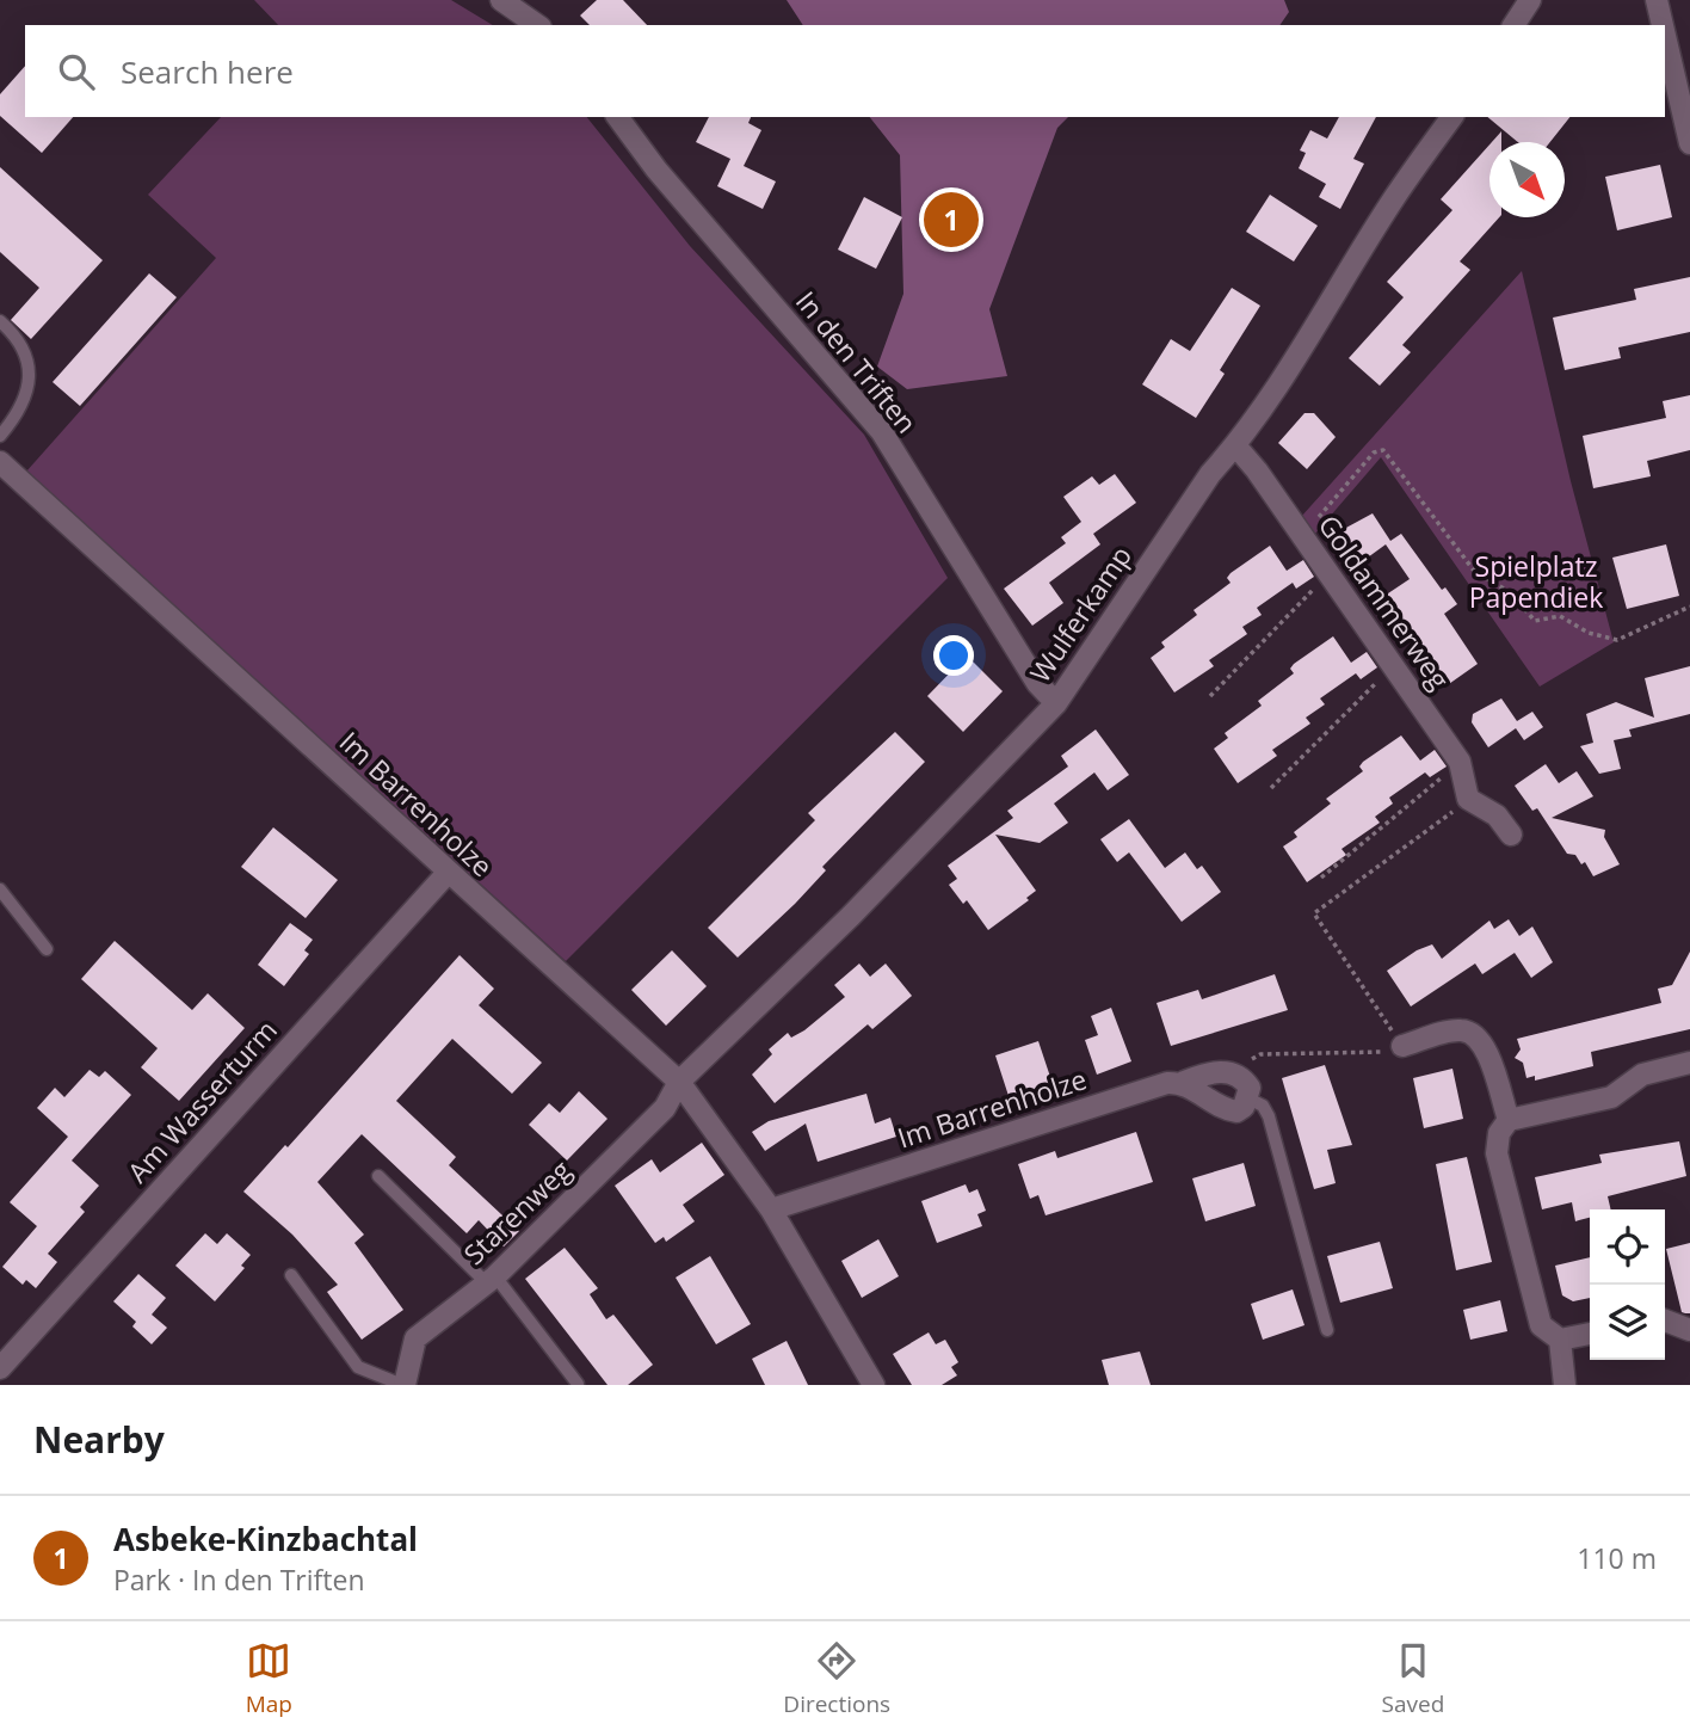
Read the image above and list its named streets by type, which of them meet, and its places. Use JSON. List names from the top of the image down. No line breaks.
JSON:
{"streets":{"street":["In den Triften","Goldammerweg","Wulferkamp","Im Barrenholze","Am Wasserturm","Starenweg"]},"crossings":[["In den Triften","Wulferkamp"],["Goldammerweg","Wulferkamp"],["Wulferkamp","Im Barrenholze"],["Wulferkamp","Starenweg"],["Im Barrenholze","Am Wasserturm"],["Im Barrenholze","Starenweg"]],"parks":["Spielplatz Papendiek"],"north":"bottom right","page":{"search":"Search here","pins":"1","heading":"Nearby","list":[{"mark":"1","name":"Asbeke-Kinzbachtal","note":"Park · In den Triften","value":"110 m"}],"nav":["Map","Directions","Saved"]}}
